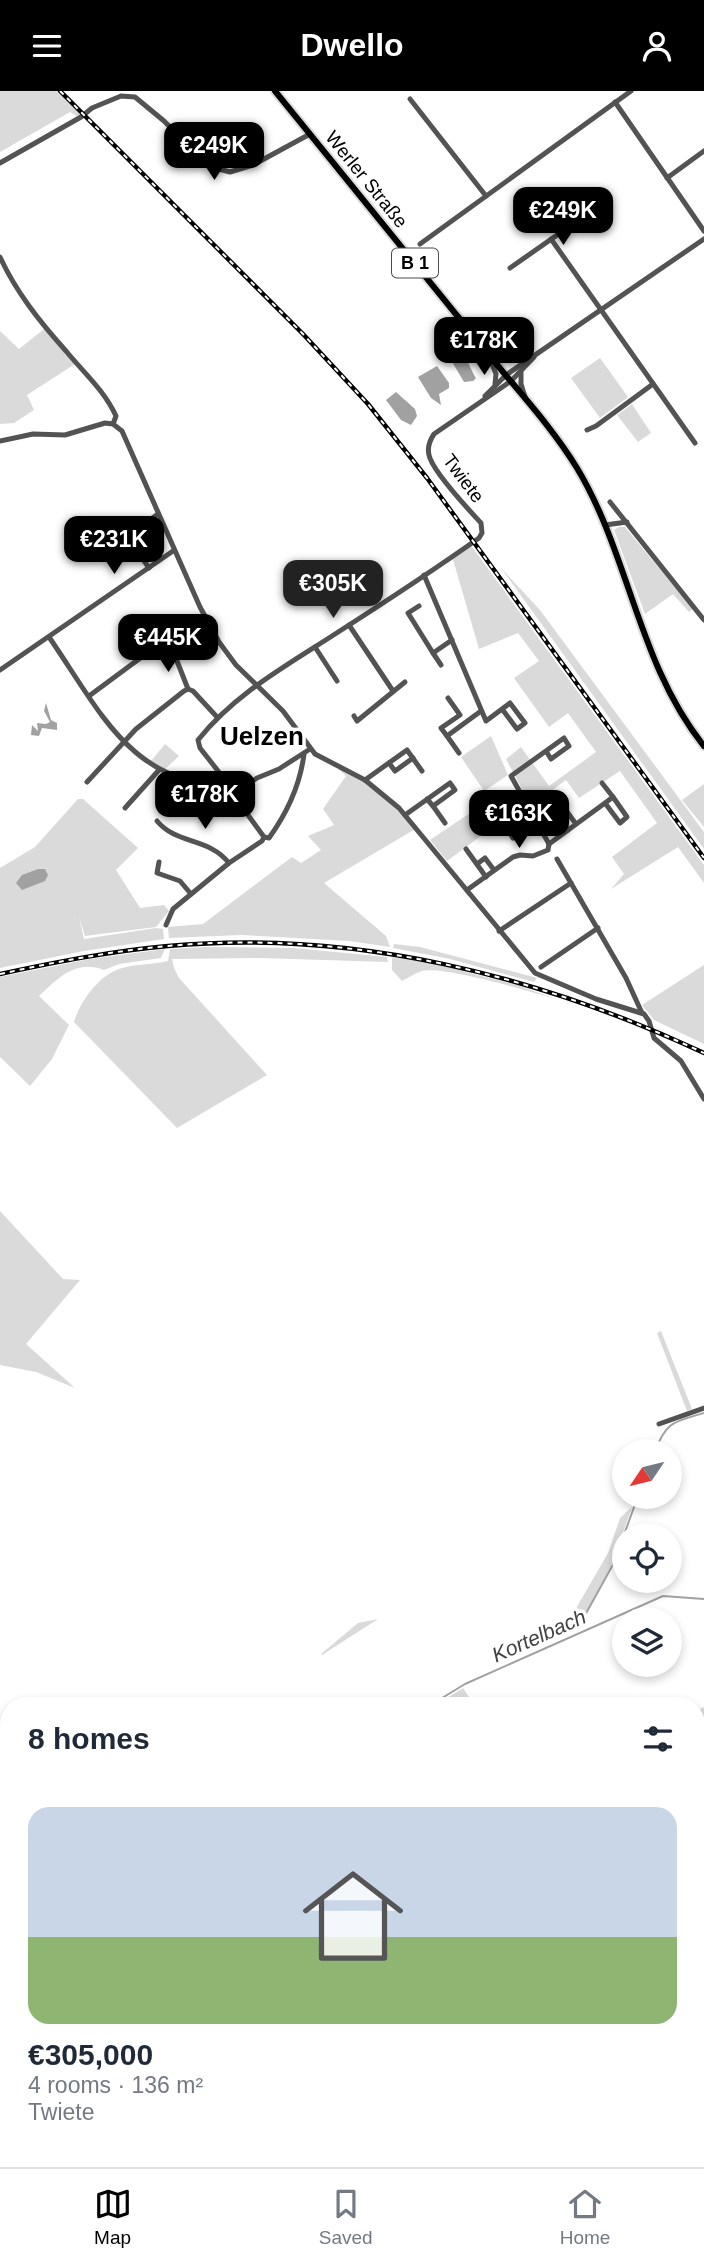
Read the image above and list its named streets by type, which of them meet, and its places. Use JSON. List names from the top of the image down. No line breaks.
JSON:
{"streets":{"main road":["Werler Straße","B 1"],"street":["Twiete"]},"crossings":[["Werler Straße","Twiete"]],"districts":["Uelzen"],"water":["Kortelbach"],"north":"bottom left","page":{"header":"Dwello","price":["€249K","€249K","€178K","€231K","€305K","€445K","€178K","€163K"],"heading":"8 homes","list":[{"name":"€305,000","note":"4 rooms · 136 m² · Twiete"}],"tabs":["Map","Saved","Home"]}}
